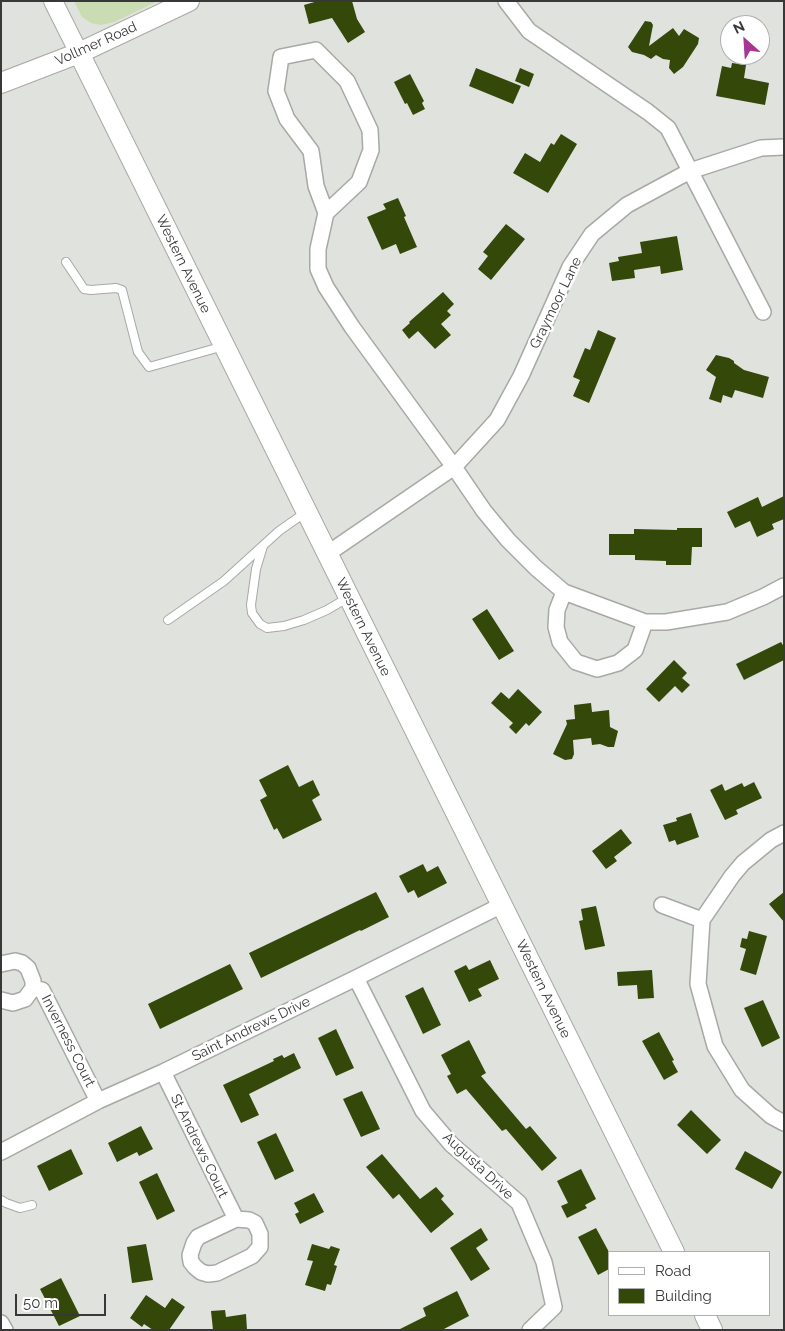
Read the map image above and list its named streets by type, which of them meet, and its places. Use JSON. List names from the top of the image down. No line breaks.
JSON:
{"streets":{"main road":["Vollmer Road","Western Avenue"],"street":["Graymoor Lane","Saint Andrews Drive","Inverness Court","St Andrews Court","Augusta Drive"]},"crossings":[["Vollmer Road","Western Avenue"],["Western Avenue","Graymoor Lane"],["Western Avenue","Saint Andrews Drive"],["Saint Andrews Drive","Inverness Court"],["Saint Andrews Drive","St Andrews Court"],["Saint Andrews Drive","Augusta Drive"]],"legend":["Road","Building"],"scale_bar":"50 m","north":"top left"}
